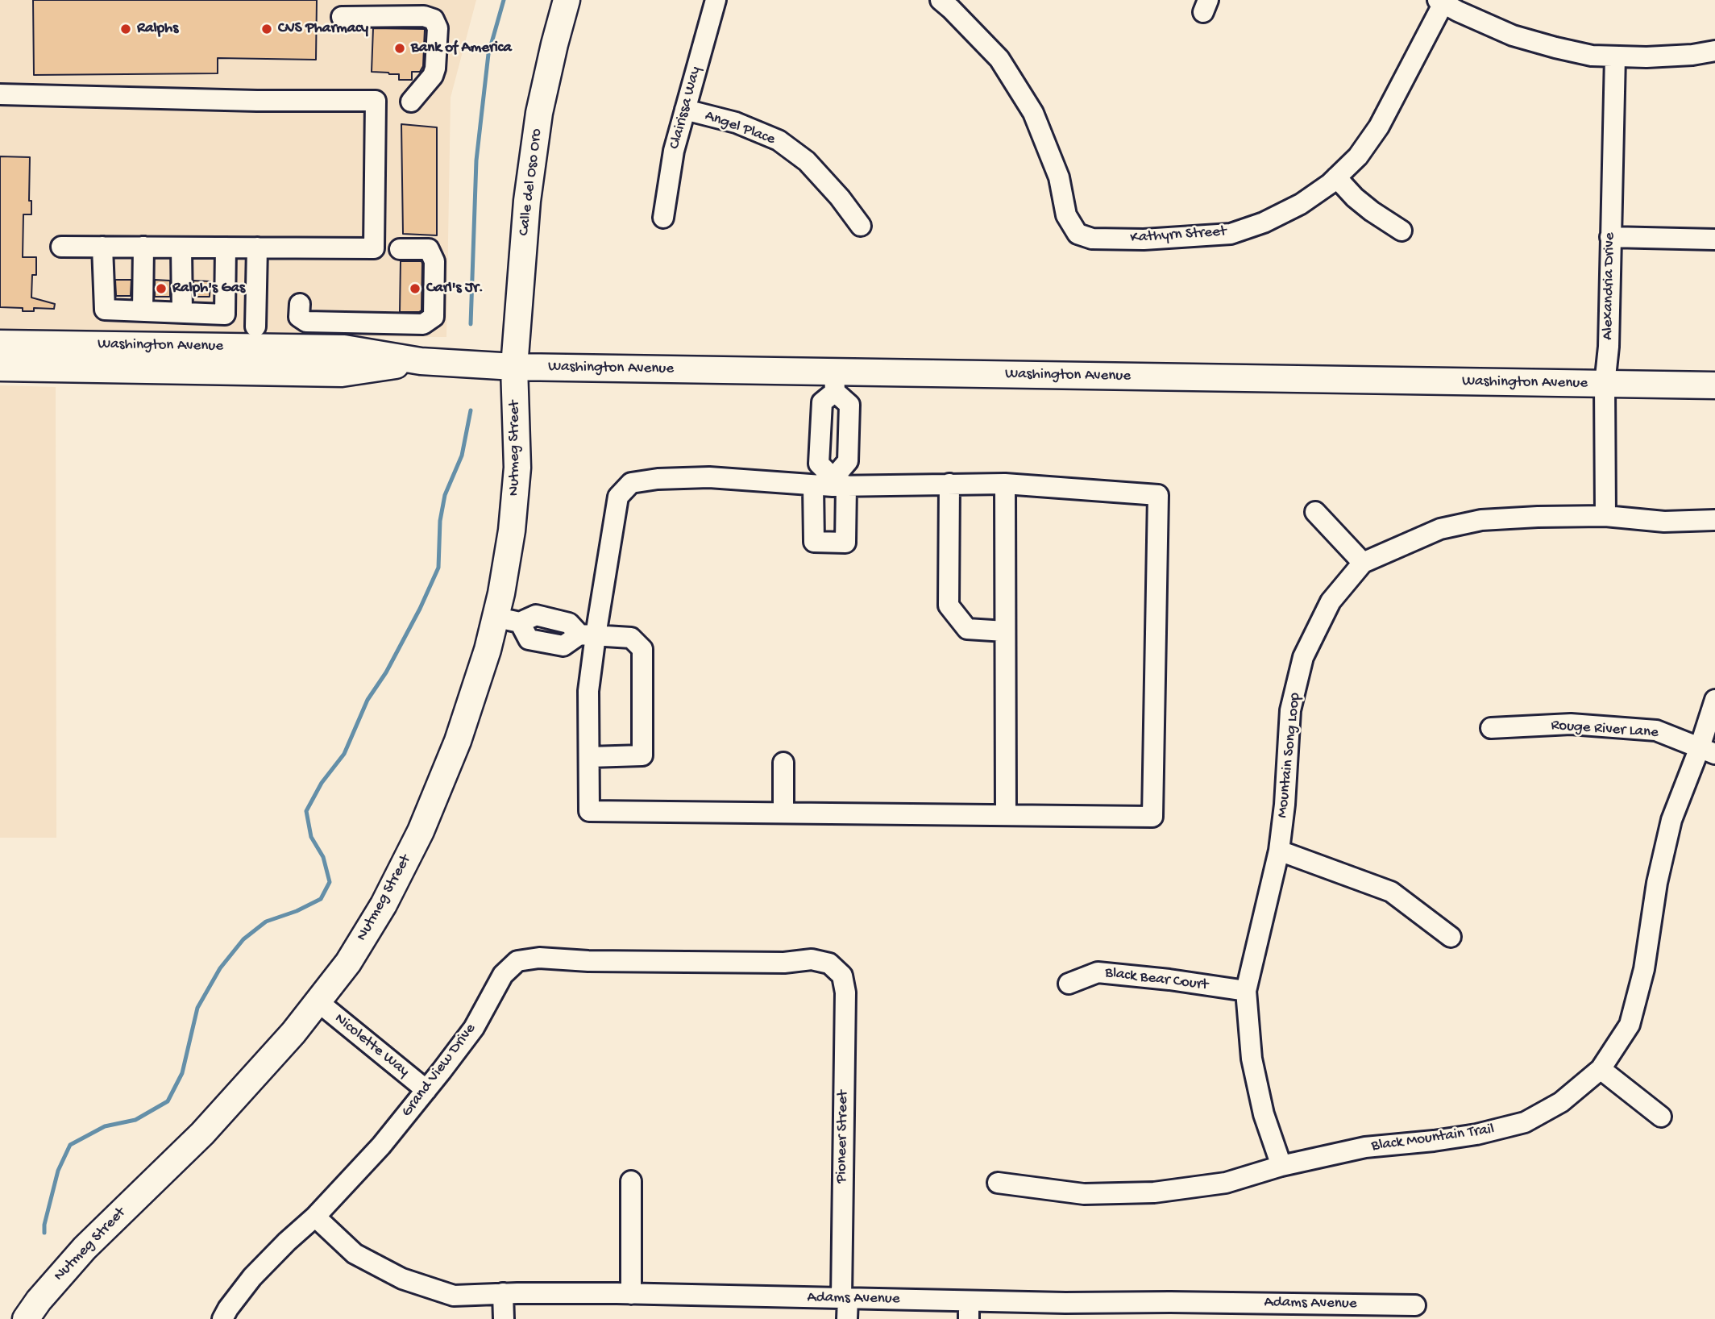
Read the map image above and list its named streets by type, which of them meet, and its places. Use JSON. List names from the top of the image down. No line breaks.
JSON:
{"streets":{"main road":["Calle del Oso Oro","Washington Avenue","Nutmeg Street"],"street":["Clairissa Way","Angel Place","Kathyrn Street","Alexandria Drive","Rouge River Lane","Mountain Song Loop","Black Bear Court","Nicolette Way","Grand View Drive","Pioneer Street","Black Mountain Trail","Adams Avenue"]},"crossings":[["Clairissa Way","Angel Place"],["Calle del Oso Oro","Washington Avenue"],["Calle del Oso Oro","Nutmeg Street"],["Alexandria Drive","Washington Avenue"],["Alexandria Drive","Mountain Song Loop"],["Washington Avenue","Nutmeg Street"],["Nutmeg Street","Nicolette Way"],["Rouge River Lane","Black Mountain Trail"],["Mountain Song Loop","Black Bear Court"],["Mountain Song Loop","Black Mountain Trail"],["Nicolette Way","Grand View Drive"],["Grand View Drive","Pioneer Street"],["Grand View Drive","Adams Avenue"],["Pioneer Street","Adams Avenue"]],"places":["Ralphs","CVS Pharmacy","Bank of America","Ralph's Gas","Carl's Jr."]}
